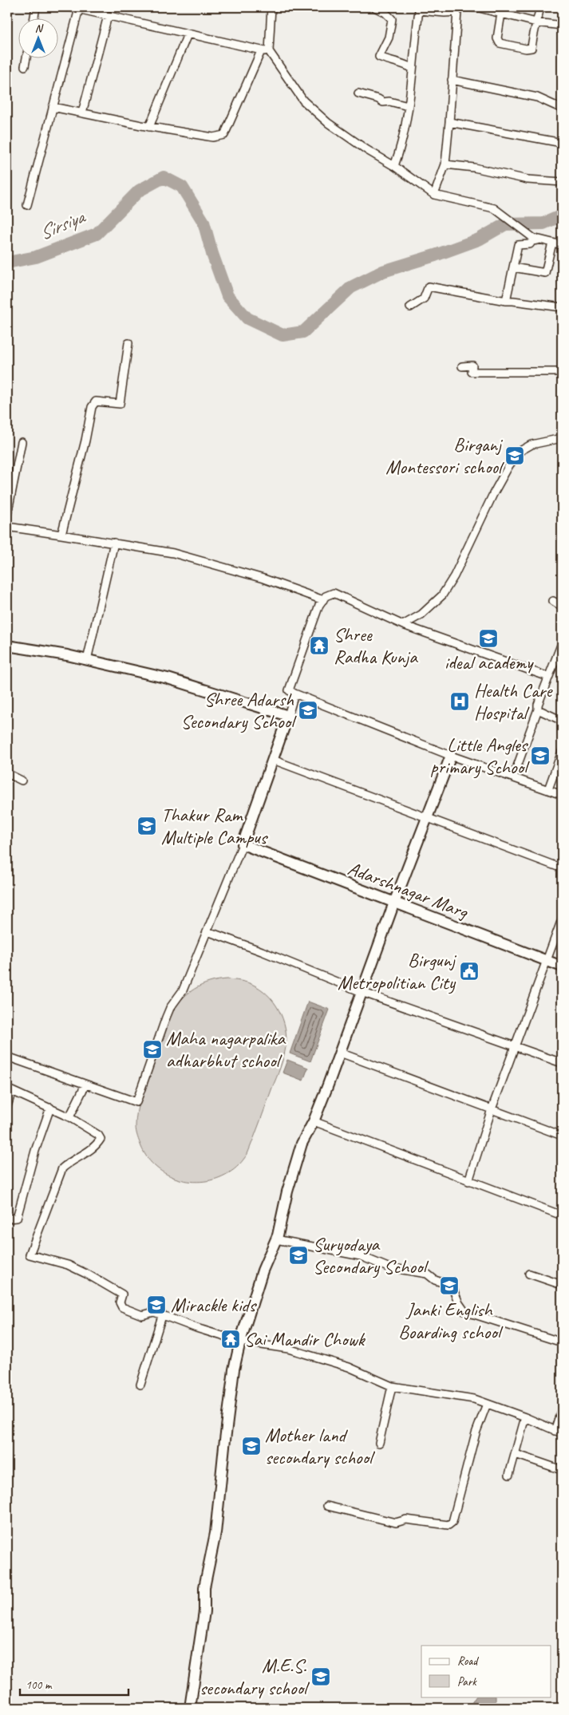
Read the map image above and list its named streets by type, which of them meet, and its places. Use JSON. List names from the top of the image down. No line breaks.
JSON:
{"streets":{"street":["Adarshnagar Marg"]},"water":["Sirsiya"],"places":{"school or university":["Birganj Montessori school","ideal academy","Shree Adarsh Secondary School","Little Angles primary School","Thakur Ram Multiple Campus","Maha nagarpalika adharbhut school","Suryodaya Secondary School","Janki English Boarding school","Mirackle kids","Mother land secondary school","M.E.S. secondary school"],"temple":["Shree Radha Kunja","Sai Mandir Chowk"],"hospital":["Health Care Hospital"],"public building":["Birgunj Metropolitian City"]},"legend":["Road","Park"],"scale_bar":"100 m","north":"top"}
